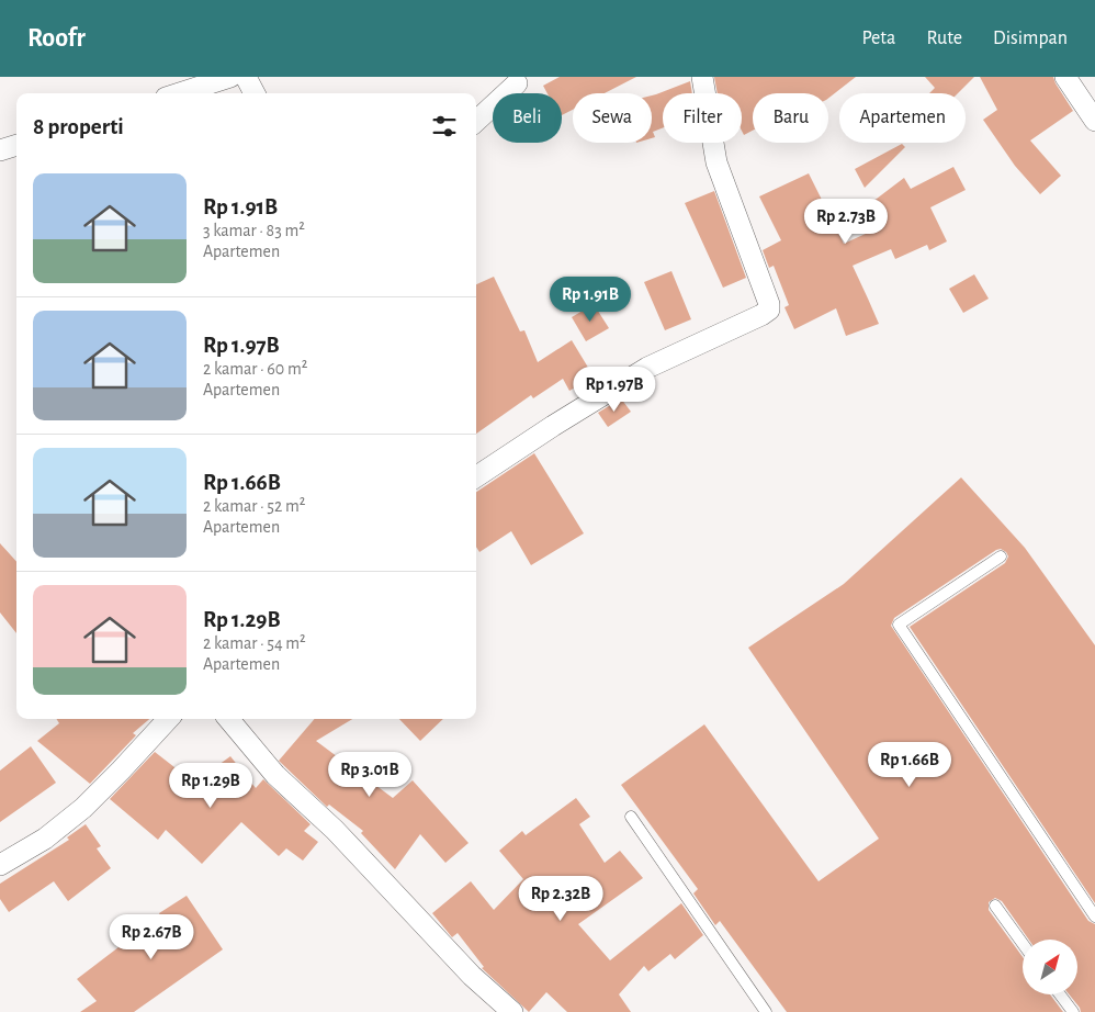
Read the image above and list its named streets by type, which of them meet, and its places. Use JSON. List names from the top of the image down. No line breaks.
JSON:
{"north":"top right","page":{"header":"Roofr","nav":["Peta","Rute","Disimpan"],"chip":["Beli","Sewa","Filter","Baru","Apartemen"],"heading":"8 properti","list":[{"name":"Rp 1.91B","note":"3 kamar · 83 m² · Apartemen"},{"name":"Rp 1.97B","note":"2 kamar · 60 m² · Apartemen"},{"name":"Rp 1.66B","note":"2 kamar · 52 m² · Apartemen"},{"name":"Rp 1.29B","note":"2 kamar · 54 m² · Apartemen"}],"price":["Rp 2.73B","Rp 1.91B","Rp 1.97B","Rp 1.66B","Rp 3.01B","Rp 1.29B","Rp 2.32B","Rp 2.67B"]}}
